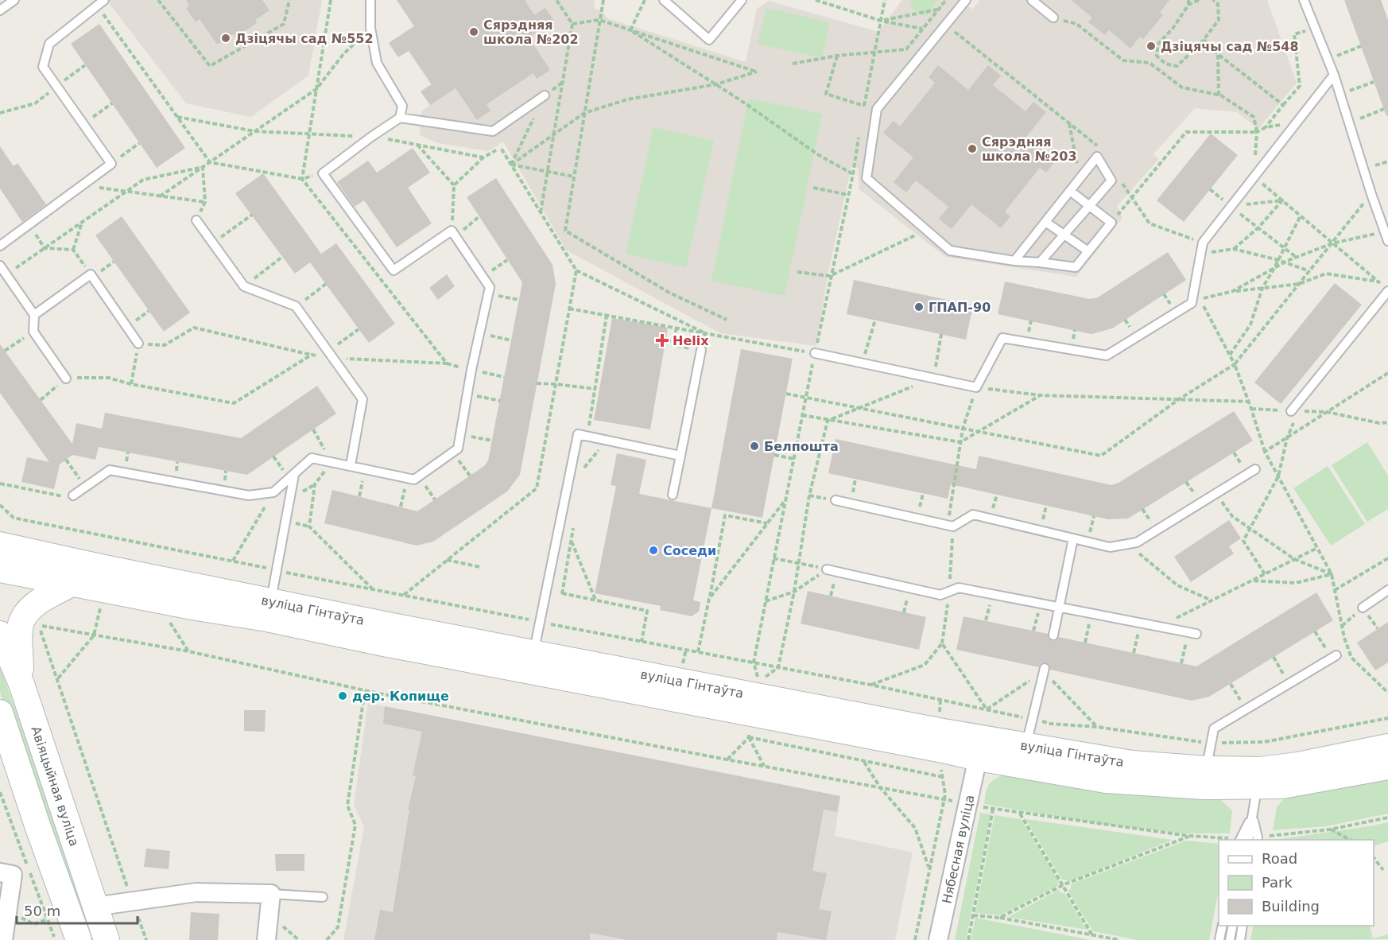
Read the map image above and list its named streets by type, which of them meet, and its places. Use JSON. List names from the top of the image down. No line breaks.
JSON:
{"streets":{"main road":["вуліца Гінтаўта","Авіяцыйная вуліца"],"street":["Нябесная вуліца"]},"crossings":[["вуліца Гінтаўта","Нябесная вуліца"]],"places":{"other":["Сярэдняя школа №202","Дзіцячы сад №552","Дзіцячы сад №548","Сярэдняя школа №203","ГПАП-90","Белпошта","Соседи","дер. Копище"],"health":["Helix"]},"legend":["Road","Park","Building"],"scale_bar":"50 m"}
